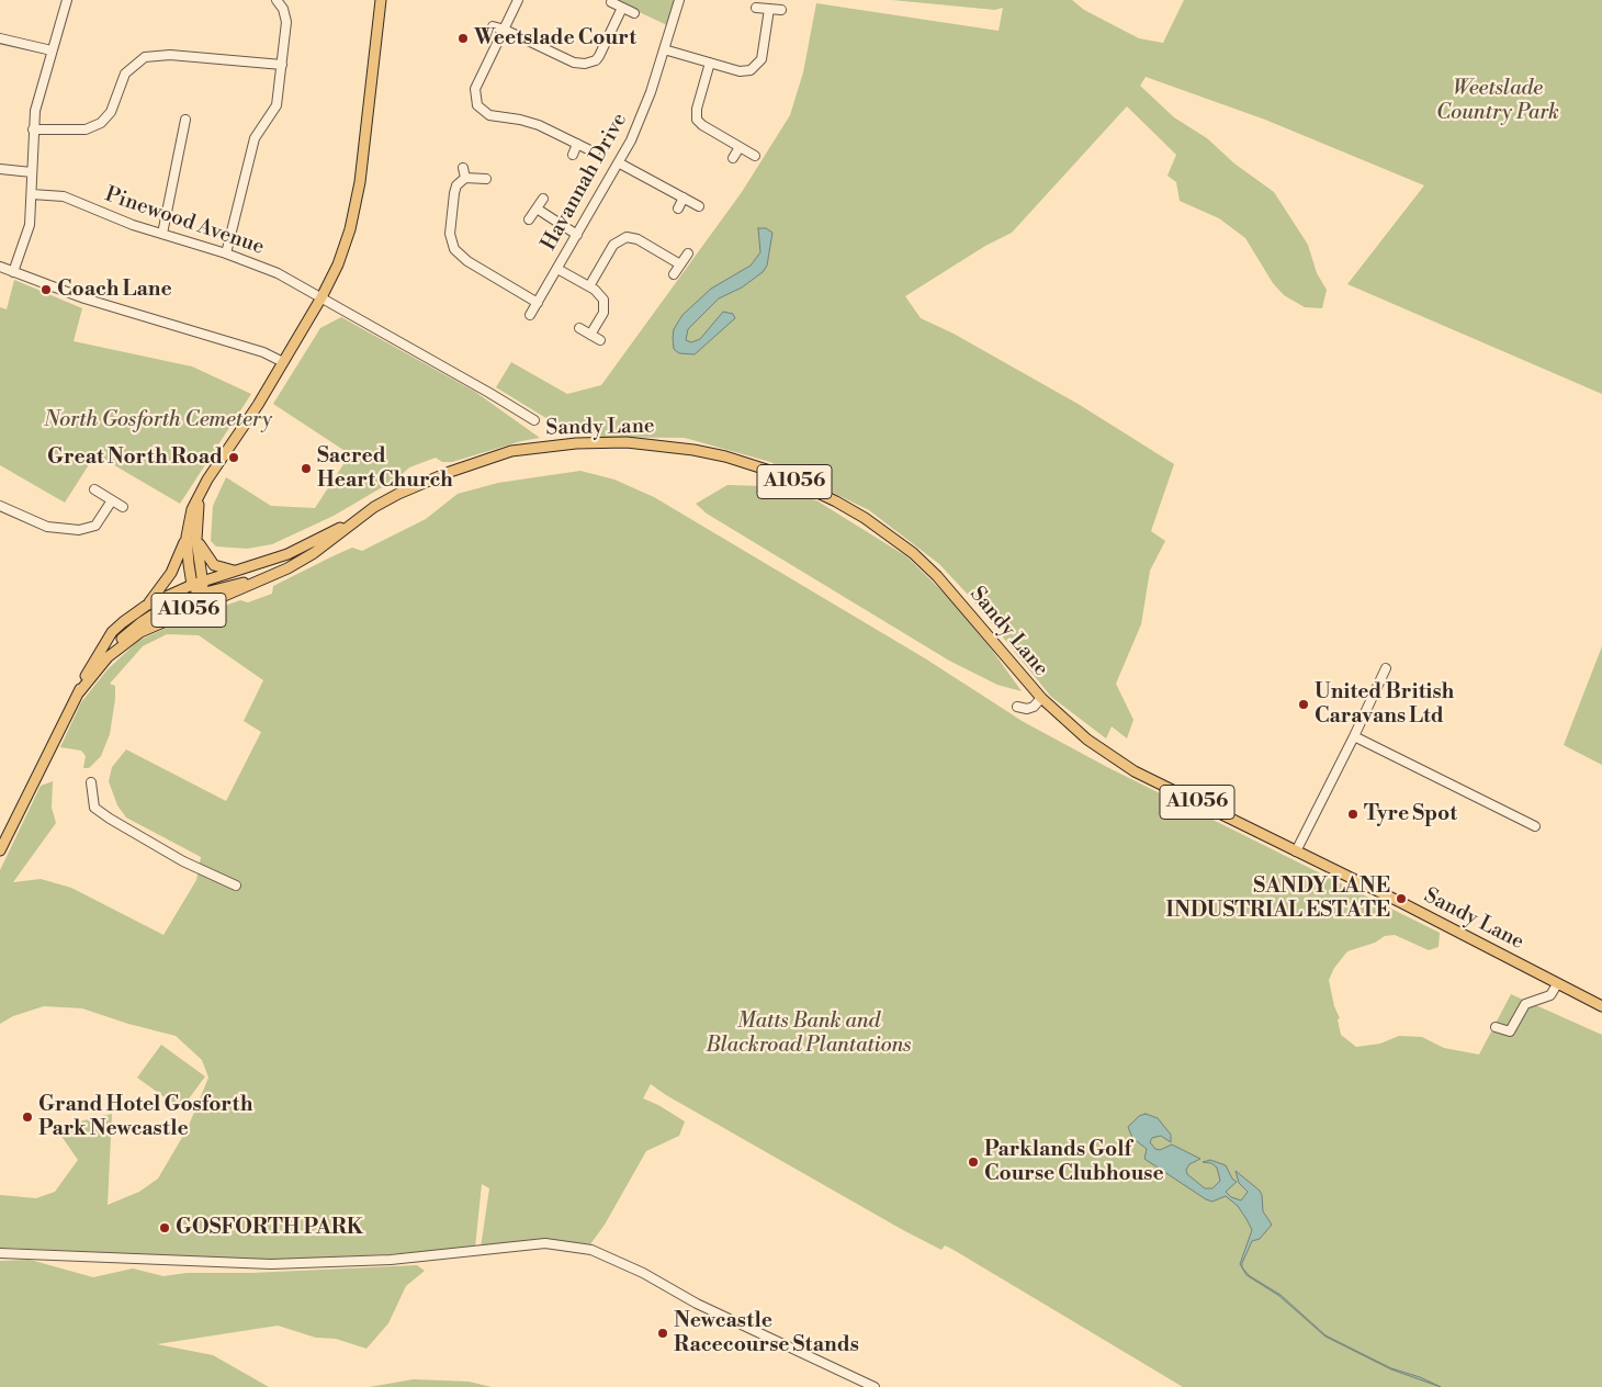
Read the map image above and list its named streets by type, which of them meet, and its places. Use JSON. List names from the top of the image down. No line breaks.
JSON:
{"streets":{"main road":["Sandy Lane","A1056"],"street":["Havannah Drive","Pinewood Avenue"]},"crossings":[["Pinewood Avenue","Sandy Lane"],["Sandy Lane","A1056"]],"parks":["Weetslade Country Park","North Gosforth Cemetery","Matts Bank and Blackroad Plantations"],"places":["Weetslade Court","Coach Lane","Great North Road","Sacred Heart Church","United British Caravans Ltd","Tyre Spot","SANDY LANE INDUSTRIAL ESTATE","Grand Hotel Gosforth Park Newcastle","Parklands Golf Course Clubhouse","GOSFORTH PARK","Newcastle Racecourse Stands"]}
